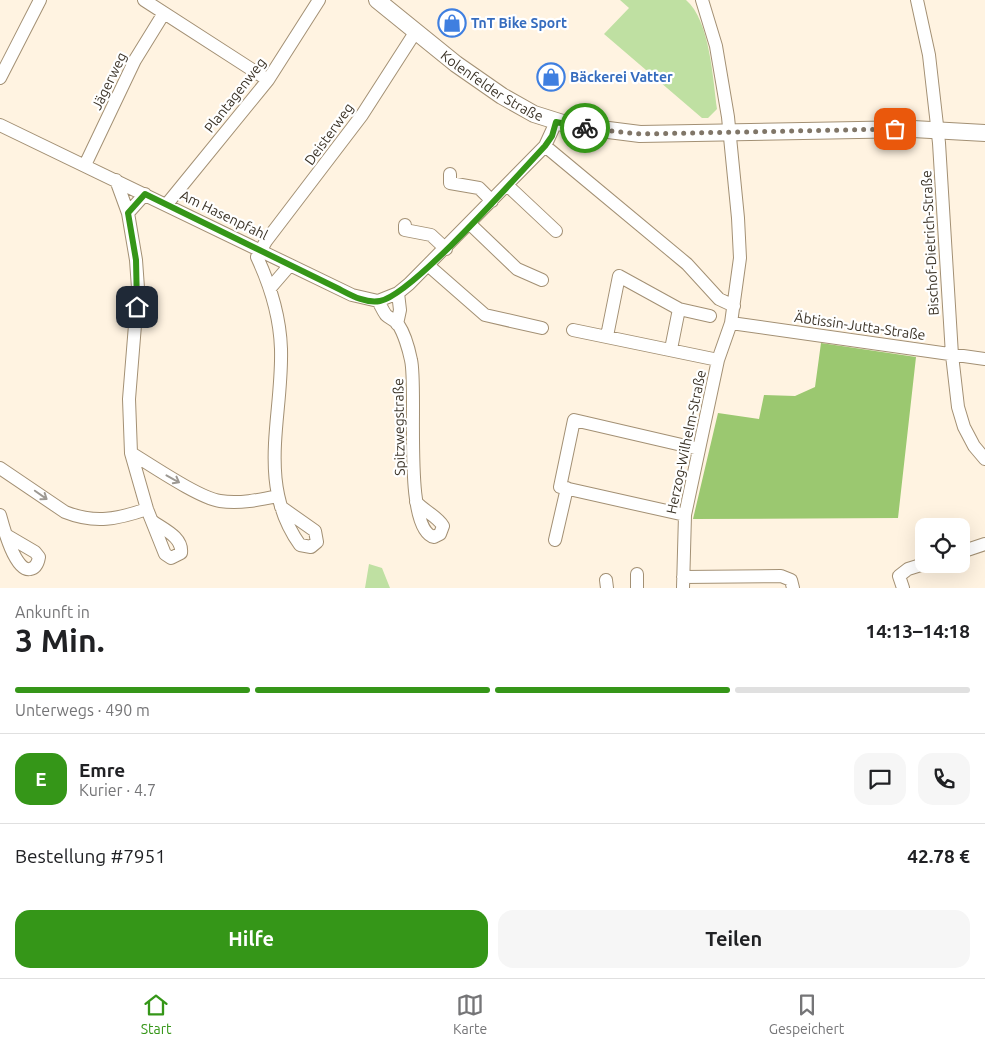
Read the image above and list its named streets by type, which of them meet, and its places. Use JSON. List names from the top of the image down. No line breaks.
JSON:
{"streets":{"main road":["Kolenfelder Straße"],"street":["Jägerweg","Plantagenweg","Deisterweg","Am Hasenpfahl","Bischof-Dietrich-Straße","Äbtissin-Jutta-Straße","Spitzwegstraße","Herzog-Wilhelm-Straße"]},"crossings":[["Jägerweg","Am Hasenpfahl"],["Kolenfelder Straße","Deisterweg"],["Kolenfelder Straße","Bischof-Dietrich-Straße"],["Kolenfelder Straße","Herzog-Wilhelm-Straße"],["Plantagenweg","Am Hasenpfahl"],["Deisterweg","Am Hasenpfahl"],["Am Hasenpfahl","Spitzwegstraße"],["Bischof-Dietrich-Straße","Äbtissin-Jutta-Straße"],["Äbtissin-Jutta-Straße","Herzog-Wilhelm-Straße"]],"places":{"shop":["TnT Bike Sport","Bäckerei Vatter"]},"page":{"heading":["3 Min.","Ankunft in","14:13–14:18"],"panel":["Emre","Kurier · 4.7","Bestellung #7951","42.78 €"],"bar":"Unterwegs · 490 m","round":"E","buttons":["Hilfe","Teilen"],"tabs":["Start","Karte","Gespeichert"]}}
